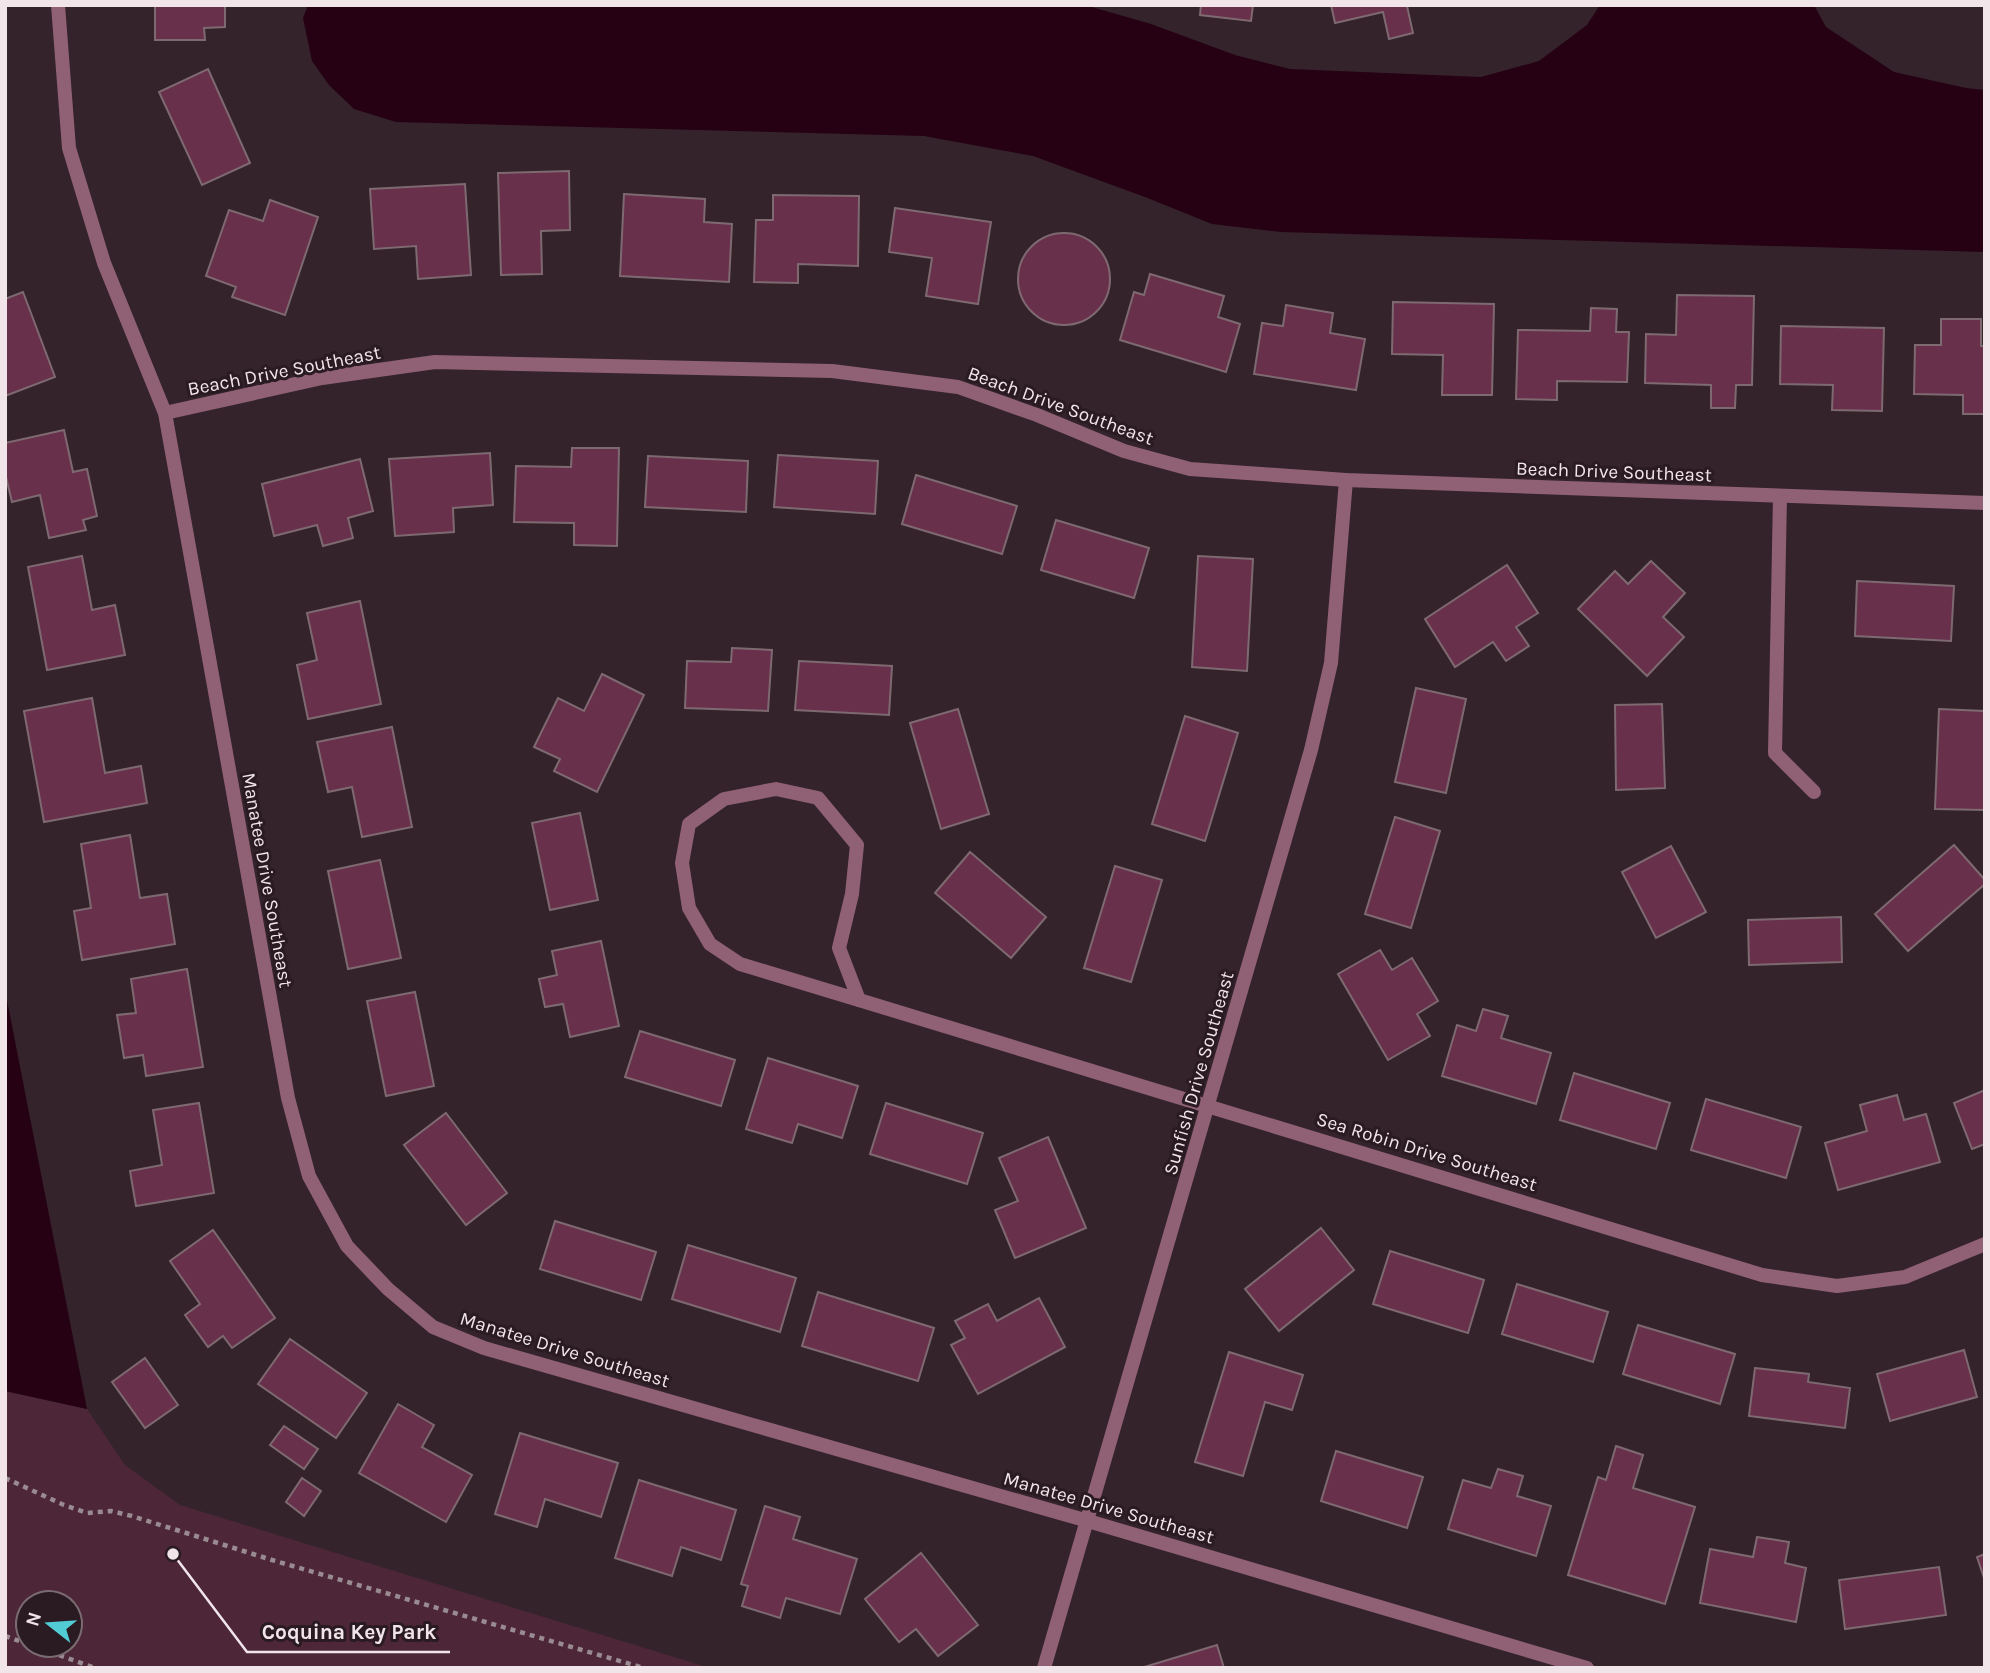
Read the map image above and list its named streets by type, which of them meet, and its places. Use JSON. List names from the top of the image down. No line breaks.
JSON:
{"streets":{"street":["Beach Drive Southeast","Manatee Drive Southeast","Sunfish Drive Southeast","Sea Robin Drive Southeast"]},"crossings":[["Beach Drive Southeast","Manatee Drive Southeast"],["Beach Drive Southeast","Sunfish Drive Southeast"],["Manatee Drive Southeast","Sunfish Drive Southeast"],["Sunfish Drive Southeast","Sea Robin Drive Southeast"]],"places":["Coquina Key Park"],"north":"left"}
